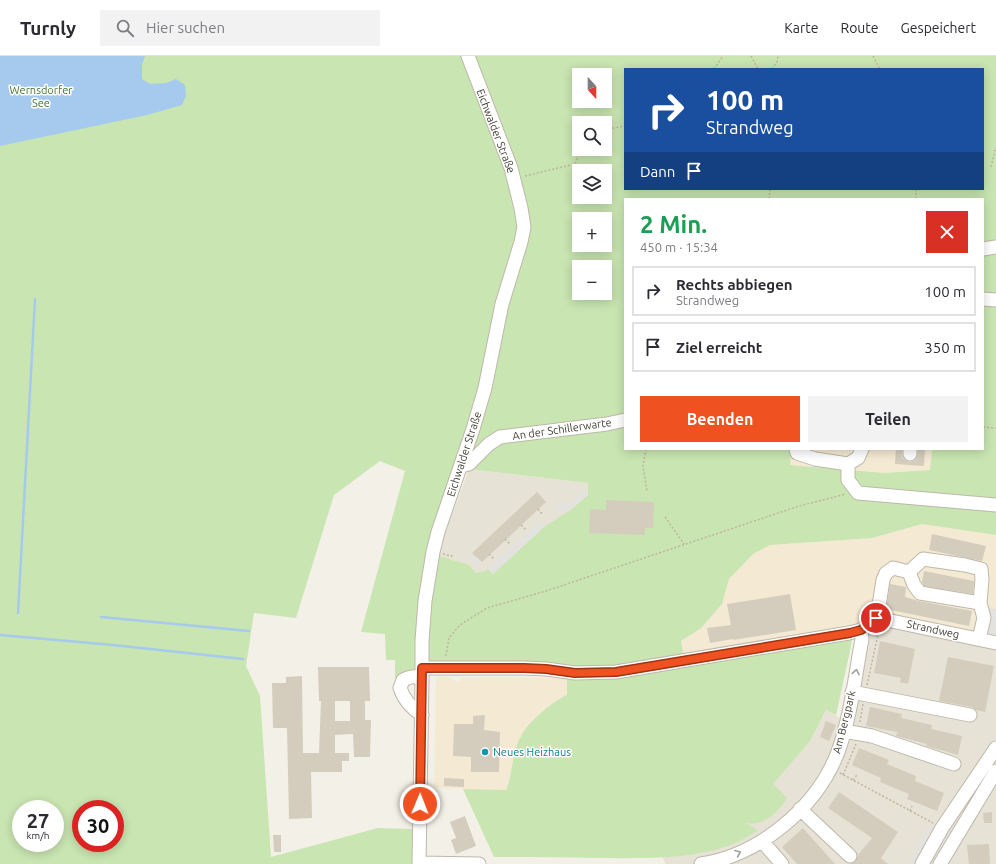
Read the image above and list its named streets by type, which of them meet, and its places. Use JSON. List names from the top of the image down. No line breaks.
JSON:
{"streets":{"street":["Eichwalder Straße","An der Schillerwarte","Strandweg","Am Bergpark"]},"crossings":[["Eichwalder Straße","An der Schillerwarte"]],"parks":["Wernsdorfer See"],"places":["Neues Heizhaus"],"north":"bottom","page":{"header":"Turnly","search":"Hier suchen","nav":["Karte","Route","Gespeichert"],"map_buttons":["+","−"],"turn":["100 m","Strandweg"],"then":"Dann","heading":["2 Min.","450 m · 15:34"],"list":[{"name":"Rechts abbiegen","note":"Strandweg","value":"100 m"},{"name":"Ziel erreicht","value":"350 m"}],"buttons":["Beenden","Teilen"],"speed":"27 km/h","limit":"30"}}
